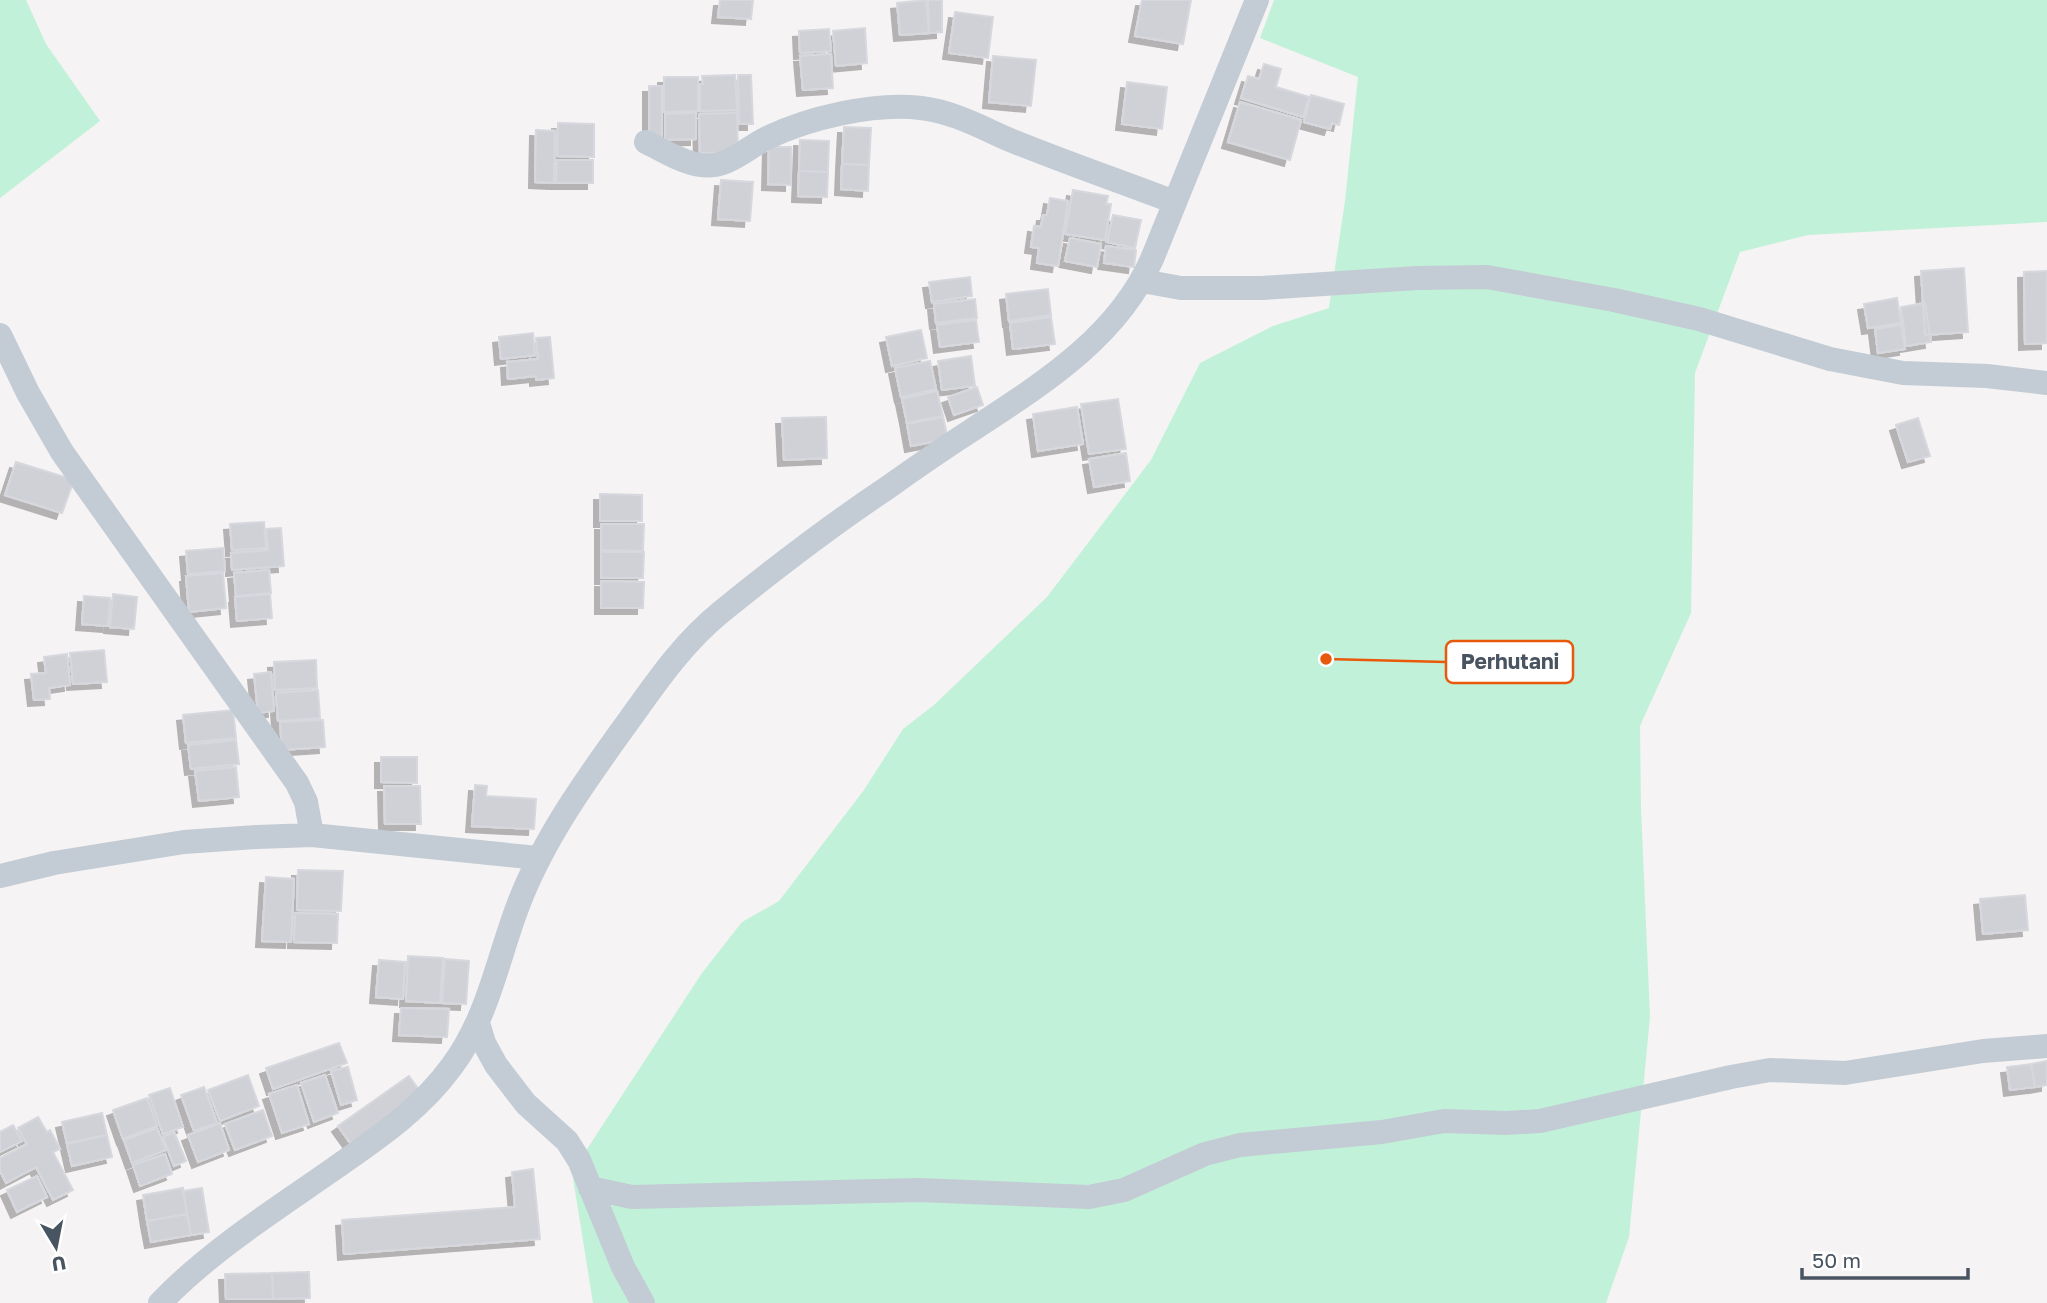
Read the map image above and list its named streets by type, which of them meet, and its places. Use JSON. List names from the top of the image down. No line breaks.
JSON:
{"places":["Perhutani"],"scale_bar":"50 m","north":"bottom"}
